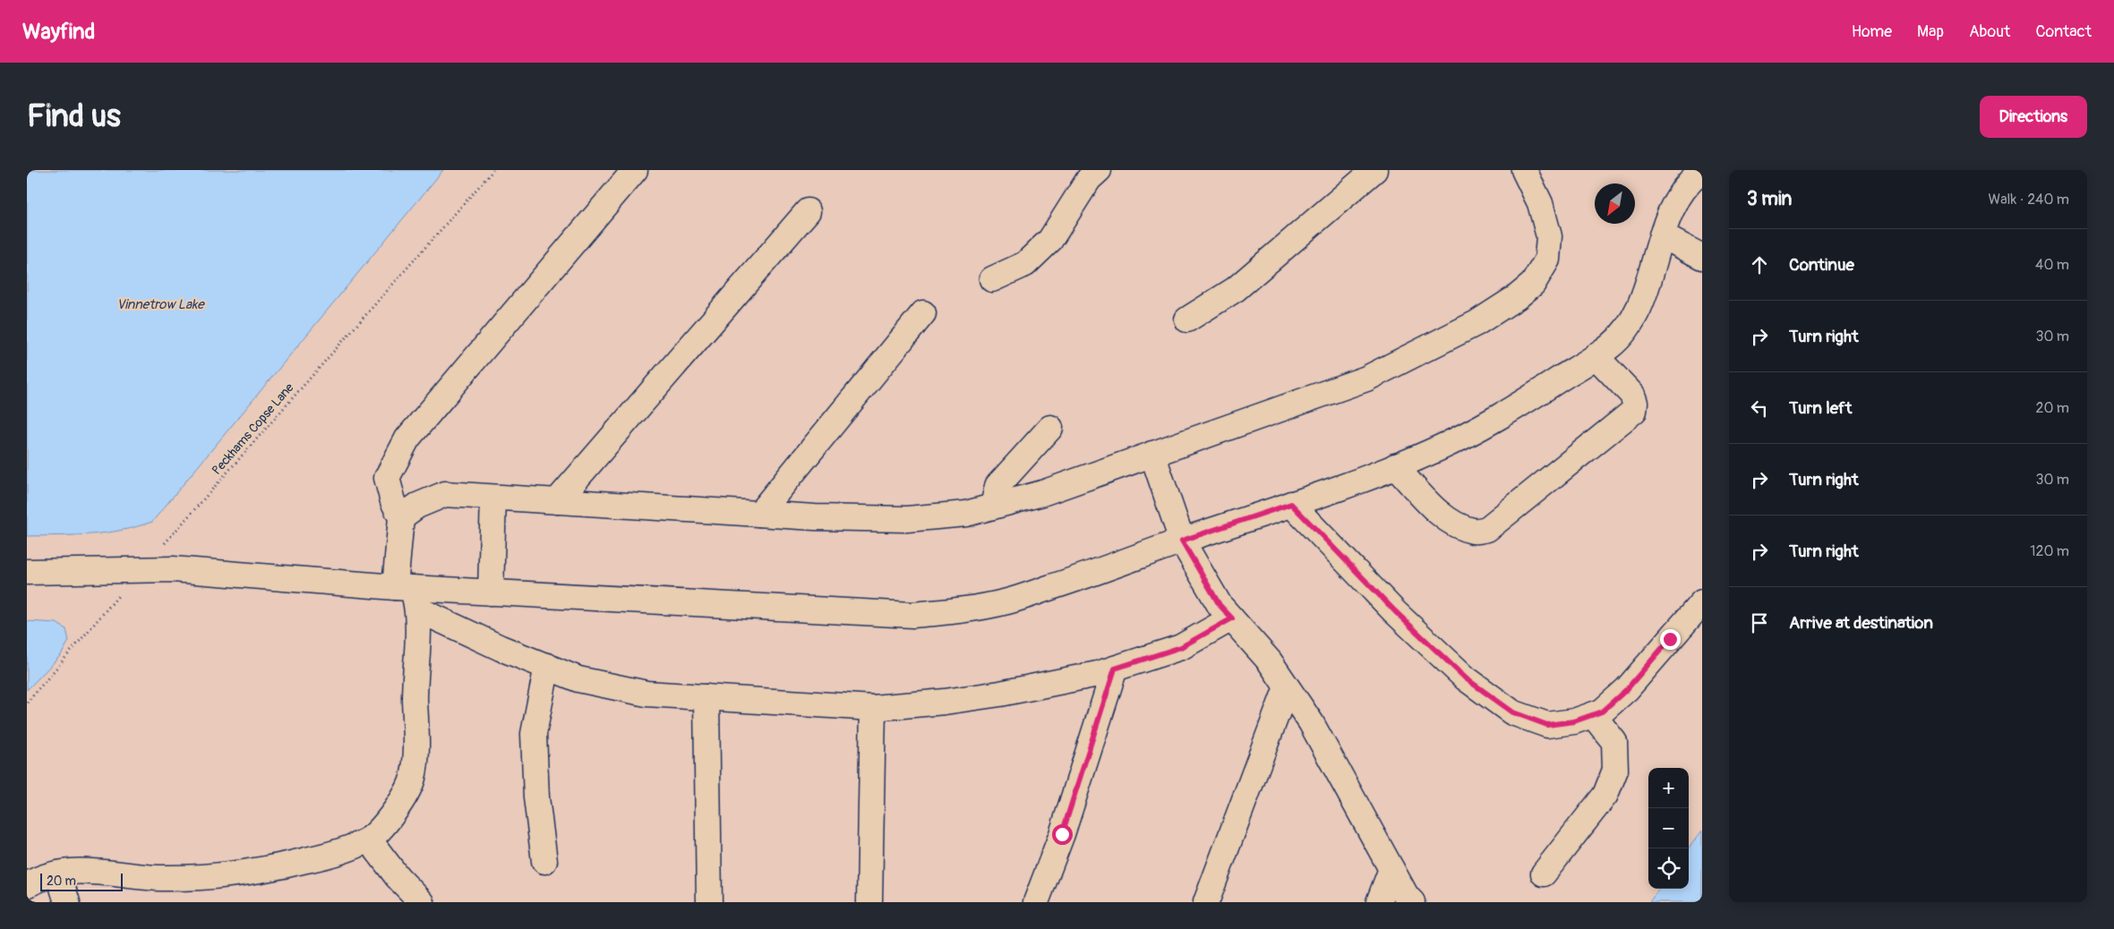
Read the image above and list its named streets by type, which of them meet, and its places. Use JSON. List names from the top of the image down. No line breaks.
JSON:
{"streets":{"path":["Peckhams Copse Lane"]},"water":["Vinnetrow Lake"],"scale_bar":"20 m","north":"bottom left","page":{"header":"Wayfind","nav":["Home","Map","About","Contact"],"buttons":"Directions","title":"Find us","heading":["3 min","Walk · 240 m"],"list":[["Continue","40 m"],["Turn right","30 m"],["Turn left","20 m"],["Turn right","30 m"],["Turn right","120 m"],"Arrive at destination"],"map_buttons":["+","−"],"scale":"20 m"}}
